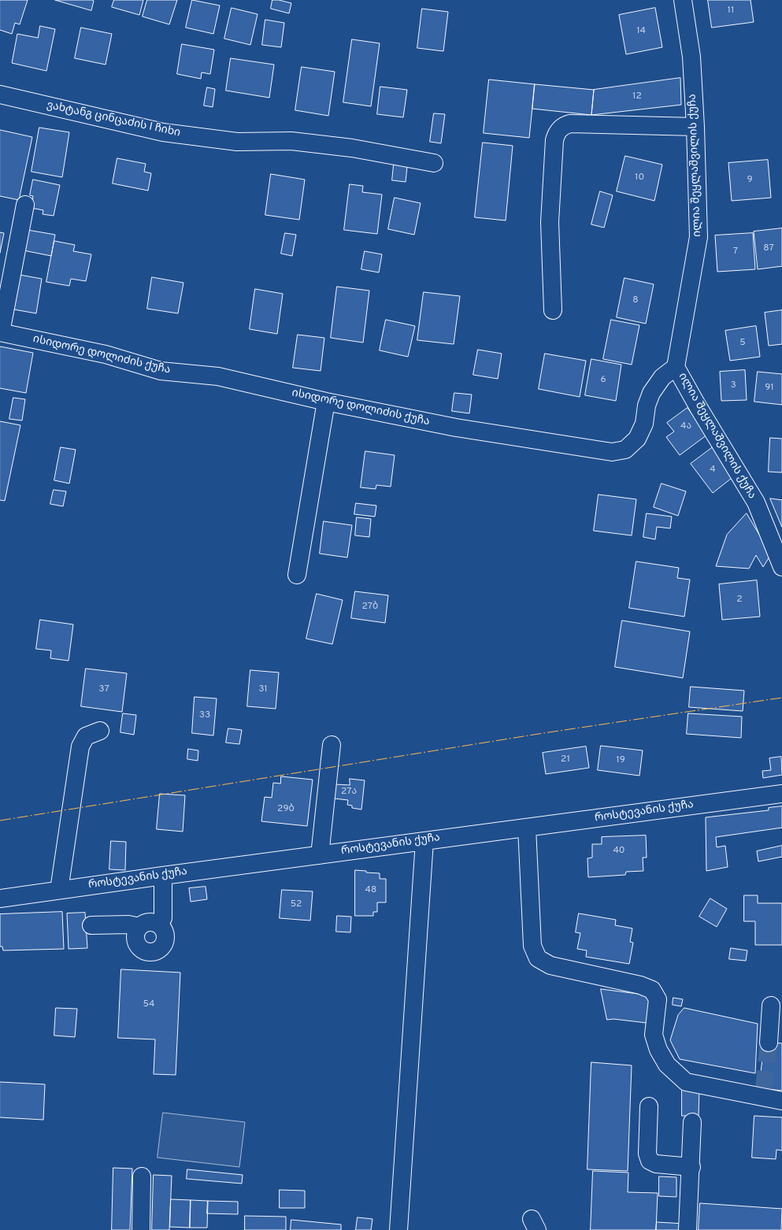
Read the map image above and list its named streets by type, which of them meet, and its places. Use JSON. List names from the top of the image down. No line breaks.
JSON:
{"streets":{"street":["ვახტანგ ცინცაძის I ჩიხი","ილია შეყლაშვილის ქუჩა","ისიდორე დოლიძის ქუჩა","როსტევანის ქუჩა"]},"crossings":[["ილია შეყლაშვილის ქუჩა","ისიდორე დოლიძის ქუჩა"]],"house_numbers":["11","14","12","10","9","87","7","8","5","6","3","91","4ა","4","2","27ბ","37","31","33","21","19","27ა","29ბ","40","48","52","54"]}
